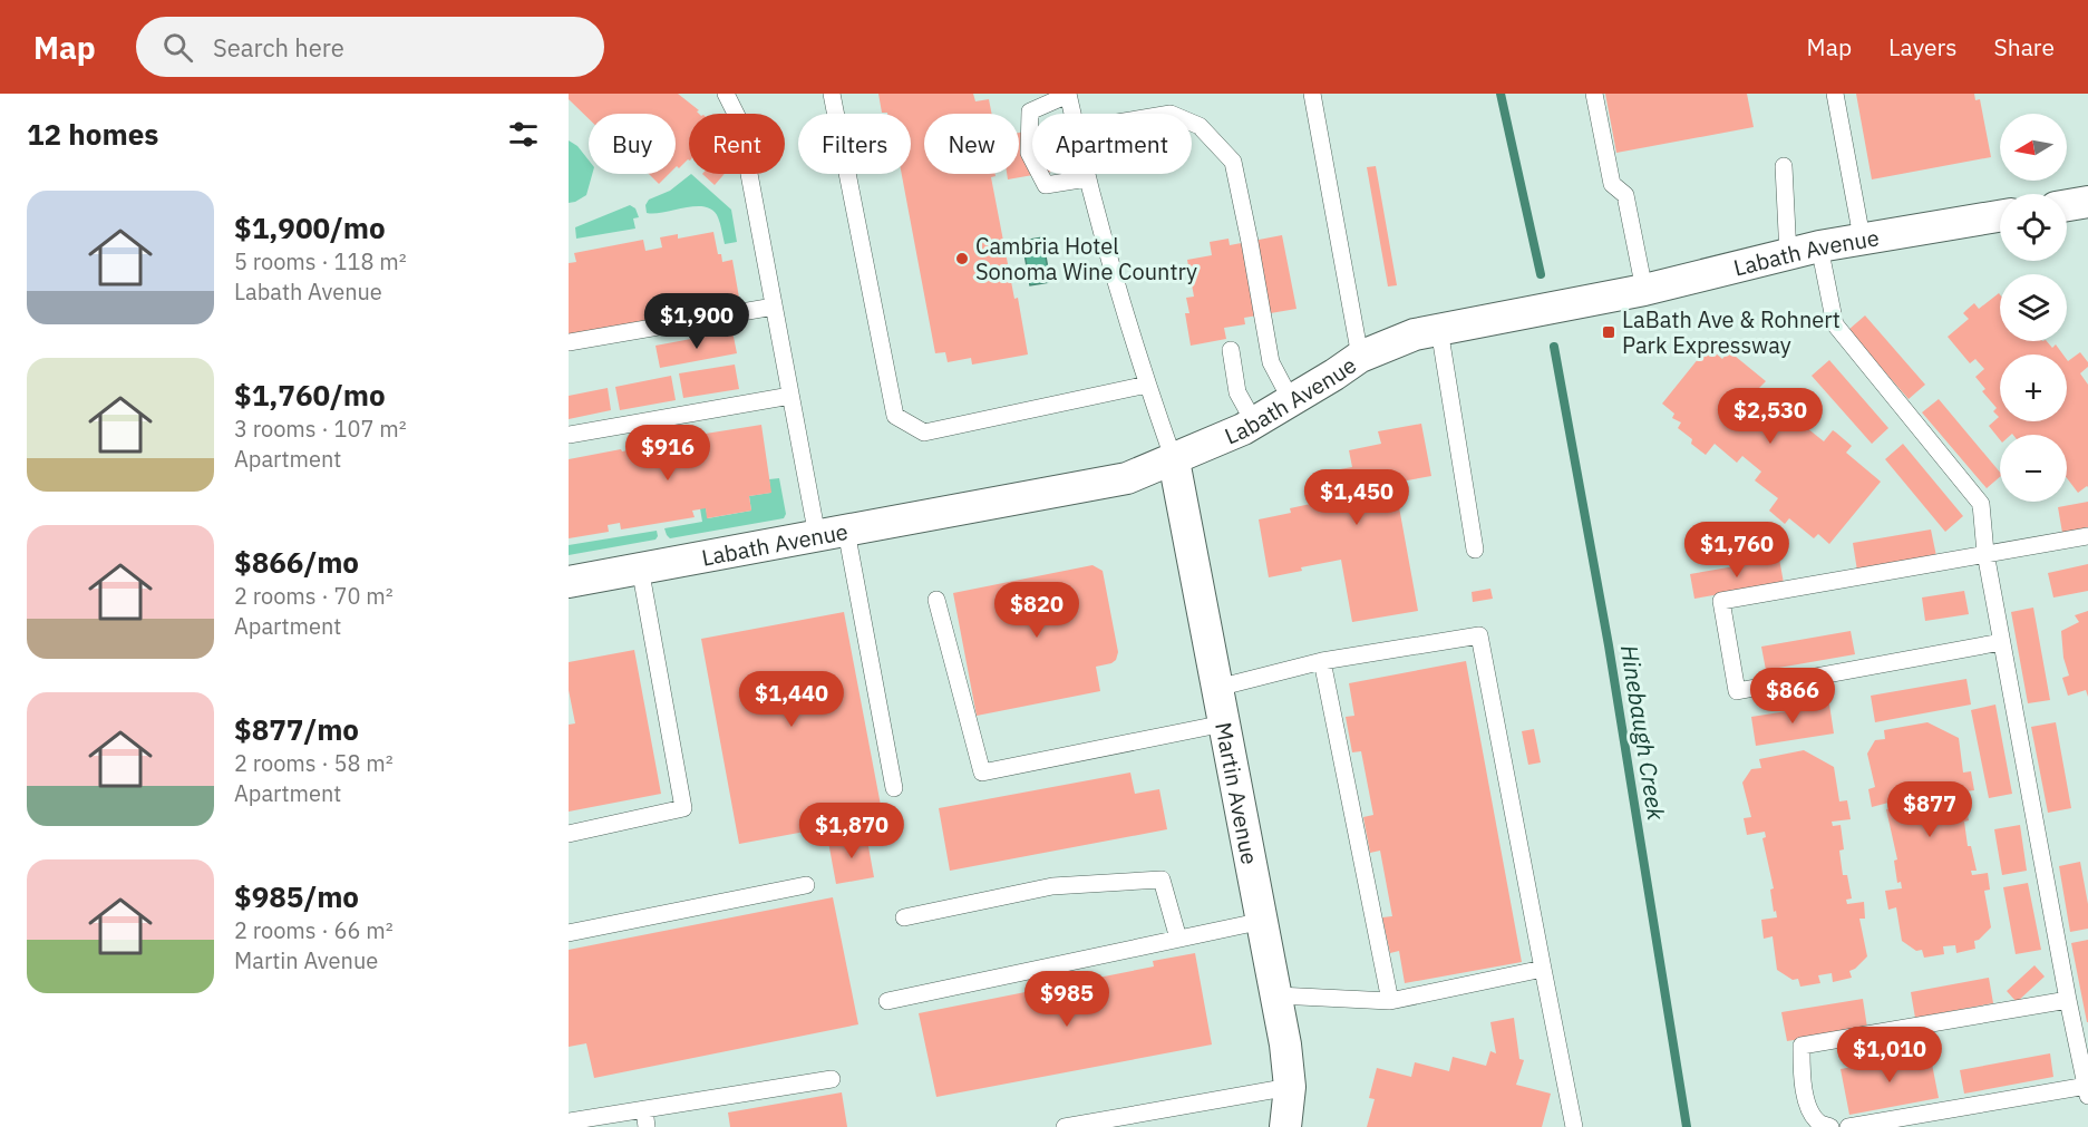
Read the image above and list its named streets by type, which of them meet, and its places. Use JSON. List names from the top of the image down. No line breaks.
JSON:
{"streets":{"street":["Labath Avenue","Martin Avenue"]},"crossings":[["Labath Avenue","Martin Avenue"]],"water":["Hinebaugh Creek"],"places":{"other":["Cambria Hotel Sonoma Wine Country"],"transit":["LaBath Ave & Rohnert Park Expressway"]},"north":"left","page":{"header":"Map","search":"Search here","nav":["Map","Layers","Share"],"heading":"12 homes","map_buttons":["+","−"],"chip":["Buy","Rent","Filters","New","Apartment"],"list":[{"name":"$1,900/mo","note":"5 rooms · 118 m² · Labath Avenue"},{"name":"$1,760/mo","note":"3 rooms · 107 m² · Apartment"},{"name":"$866/mo","note":"2 rooms · 70 m² · Apartment"},{"name":"$877/mo","note":"2 rooms · 58 m² · Apartment"},{"name":"$985/mo","note":"2 rooms · 66 m² · Martin Avenue"}],"price":["$1,900","$2,530","$916","$1,450","$1,760","$820","$866","$1,440","$877","$1,870","$985","$1,010"]}}
